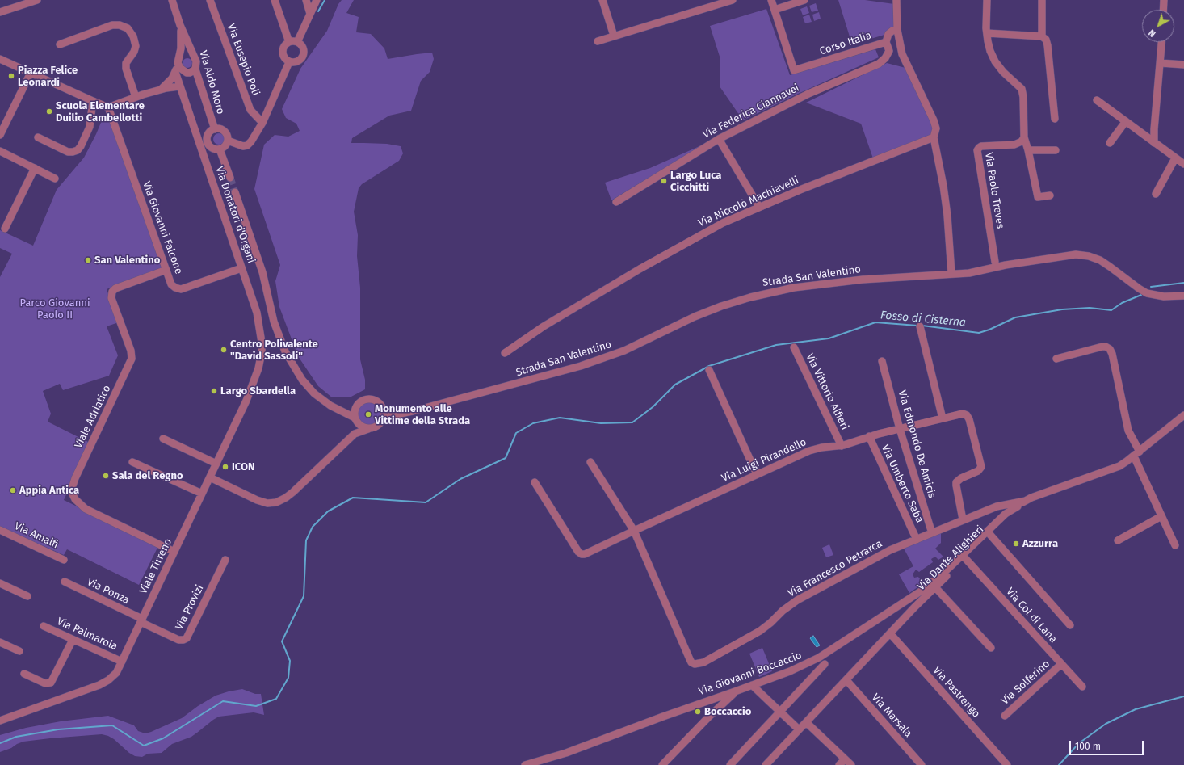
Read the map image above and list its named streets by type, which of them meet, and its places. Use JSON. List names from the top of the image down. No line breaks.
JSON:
{"streets":{"street":["Corso Italia","Via Eusepio Poli","Via Aldo Moro","Via Federica Ciannavei","Via Paolo Treves","Via Niccolò Machiavelli","Via Donatori d'Organi","Via Giovanni Falcone","Strada San Valentino","Via Vittorio Alfieri","Viale Adriatico","Via Edmondo De Amicis","Via Luigi Pirandello","Via Umberto Saba","Via Amalfi","Via Dante Alighieri","Viale Tirreno","Via Francesco Petrarca","Via Ponza","Via Provizi","Via Col di Lana","Via Palmarola","Via Giovanni Boccaccio","Via Solferino","Via Pastrengo","Via Marsala"]},"crossings":[["Corso Italia","Via Federica Ciannavei"],["Via Aldo Moro","Via Donatori d'Organi"],["Via Donatori d'Organi","Via Giovanni Falcone"],["Via Donatori d'Organi","Viale Tirreno"],["Via Giovanni Falcone","Viale Adriatico"],["Via Vittorio Alfieri","Via Luigi Pirandello"],["Viale Adriatico","Viale Tirreno"],["Via Edmondo De Amicis","Via Luigi Pirandello"],["Via Edmondo De Amicis","Via Francesco Petrarca"],["Via Luigi Pirandello","Via Umberto Saba"],["Via Luigi Pirandello","Via Francesco Petrarca"],["Via Umberto Saba","Via Francesco Petrarca"],["Via Dante Alighieri","Via Francesco Petrarca"],["Via Dante Alighieri","Via Col di Lana"],["Via Dante Alighieri","Via Giovanni Boccaccio"],["Via Dante Alighieri","Via Pastrengo"],["Via Dante Alighieri","Via Marsala"],["Viale Tirreno","Via Ponza"],["Viale Tirreno","Via Provizi"],["Viale Tirreno","Via Palmarola"],["Via Ponza","Via Provizi"],["Via Col di Lana","Via Solferino"]],"water":["Fosso di Cisterna"],"parks":["Parco Giovanni Paolo II"],"places":["Piazza Felice Leonardi","Scuola Elementare Duilio Cambellotti","Largo Luca Cicchitti","San Valentino","Centro Polivalente \"David Sassoli\"","Largo Sbardella","Monumento alle Vittime della Strada","ICON","Sala del Regno","Appia Antica","Azzurra","Boccaccio"],"scale_bar":"100 m","north":"bottom left"}
